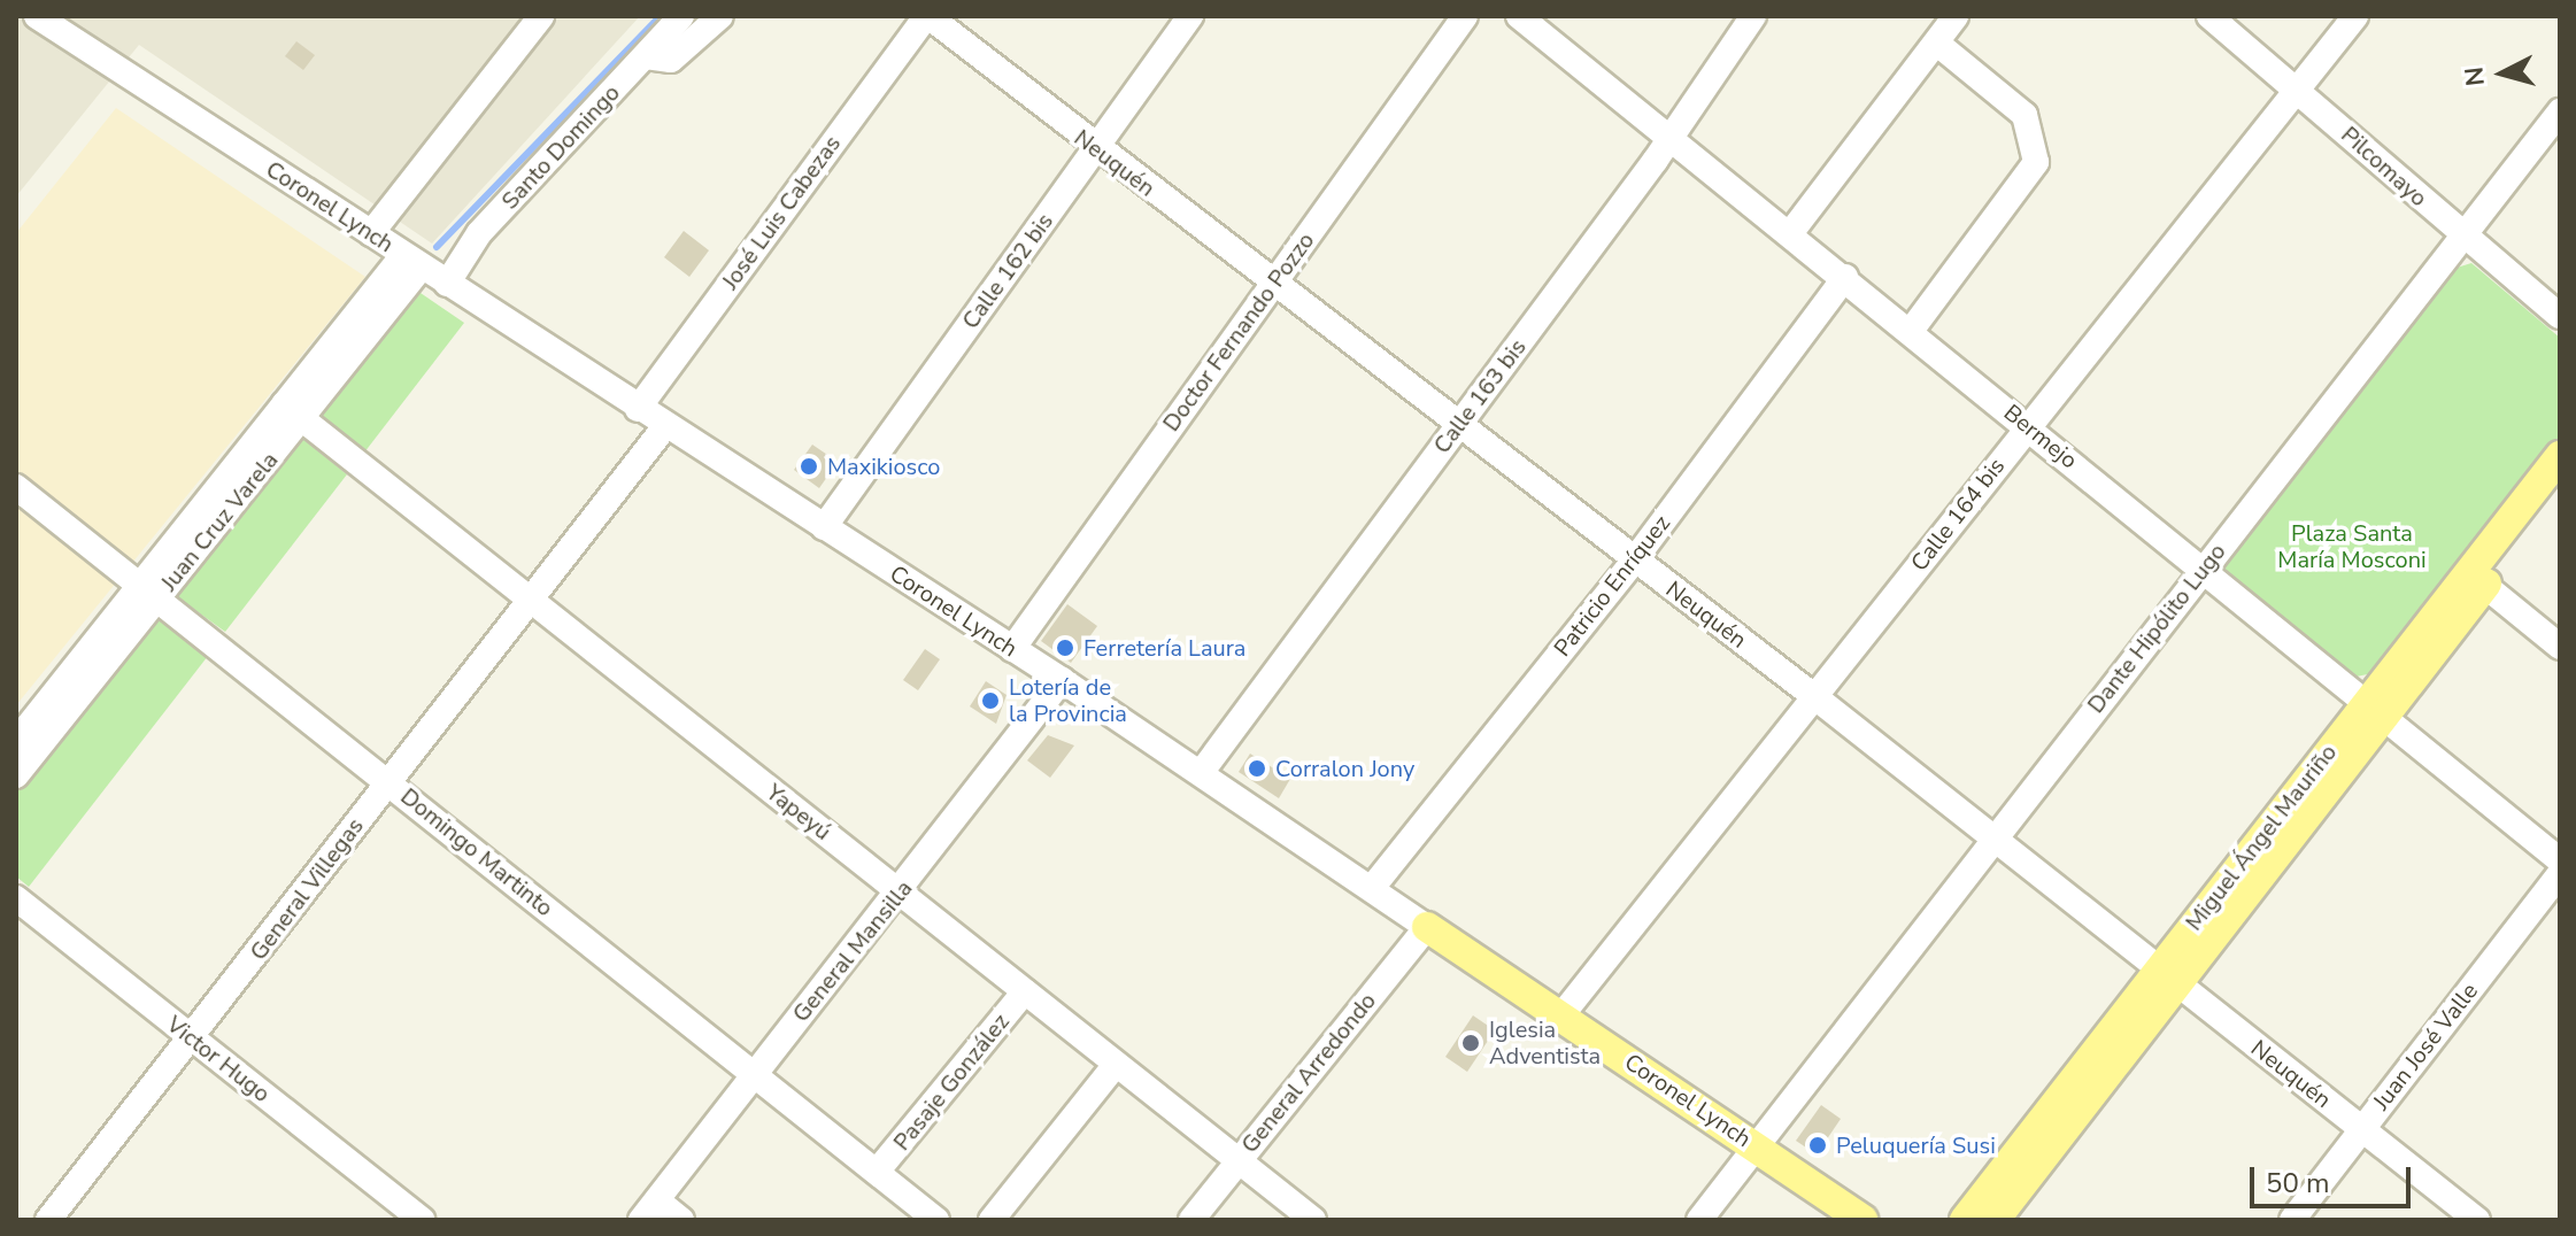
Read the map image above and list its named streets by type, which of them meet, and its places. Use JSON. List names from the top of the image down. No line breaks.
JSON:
{"streets":{"main road":["Coronel Lynch","Miguel Ángel Mauriño"],"street":["Santo Domingo","Neuquén","Pilcomayo","José Luis Cabezas","Calle 162 bis","Doctor Fernando Pozzo","Calle 163 bis","Bermejo","Calle 164 bis","Juan Cruz Varela","Patricio Enríquez","Dante Hipólito Lugo","Yapeyú","Domingo Martinto","General Villegas","General Mansilla","Juan José Valle","Victor Hugo","General Arredondo","Pasaje González"]},"crossings":[["Santo Domingo","Coronel Lynch"],["Neuquén","José Luis Cabezas"],["Neuquén","Calle 162 bis"],["Neuquén","Doctor Fernando Pozzo"],["Neuquén","Calle 163 bis"],["Neuquén","Calle 164 bis"],["Neuquén","Patricio Enríquez"],["Neuquén","Dante Hipólito Lugo"],["Neuquén","Miguel Ángel Mauriño"],["Neuquén","Juan José Valle"],["Pilcomayo","Calle 164 bis"],["Pilcomayo","Dante Hipólito Lugo"],["Coronel Lynch","José Luis Cabezas"],["Coronel Lynch","Calle 162 bis"],["Coronel Lynch","Doctor Fernando Pozzo"],["Coronel Lynch","Calle 163 bis"],["Coronel Lynch","Calle 164 bis"],["Coronel Lynch","Juan Cruz Varela"],["Coronel Lynch","Patricio Enríquez"],["Coronel Lynch","Dante Hipólito Lugo"],["Coronel Lynch","General Villegas"],["Coronel Lynch","General Mansilla"],["Coronel Lynch","General Arredondo"],["Calle 163 bis","Bermejo"],["Bermejo","Calle 164 bis"],["Bermejo","Patricio Enríquez"],["Bermejo","Dante Hipólito Lugo"],["Bermejo","Miguel Ángel Mauriño"],["Juan Cruz Varela","Yapeyú"],["Juan Cruz Varela","Domingo Martinto"],["Yapeyú","General Villegas"],["Yapeyú","General Mansilla"],["Yapeyú","General Arredondo"],["Yapeyú","Pasaje González"],["Domingo Martinto","General Villegas"],["Domingo Martinto","General Mansilla"],["Domingo Martinto","Pasaje González"],["General Villegas","Victor Hugo"]],"parks":["Plaza Santa María Mosconi"],"places":["Maxikiosco","Ferretería Laura","Lotería de la Provincia","Corralon Jony","Iglesia Adventista","Peluquería Susi"],"scale_bar":"50 m","north":"left"}
